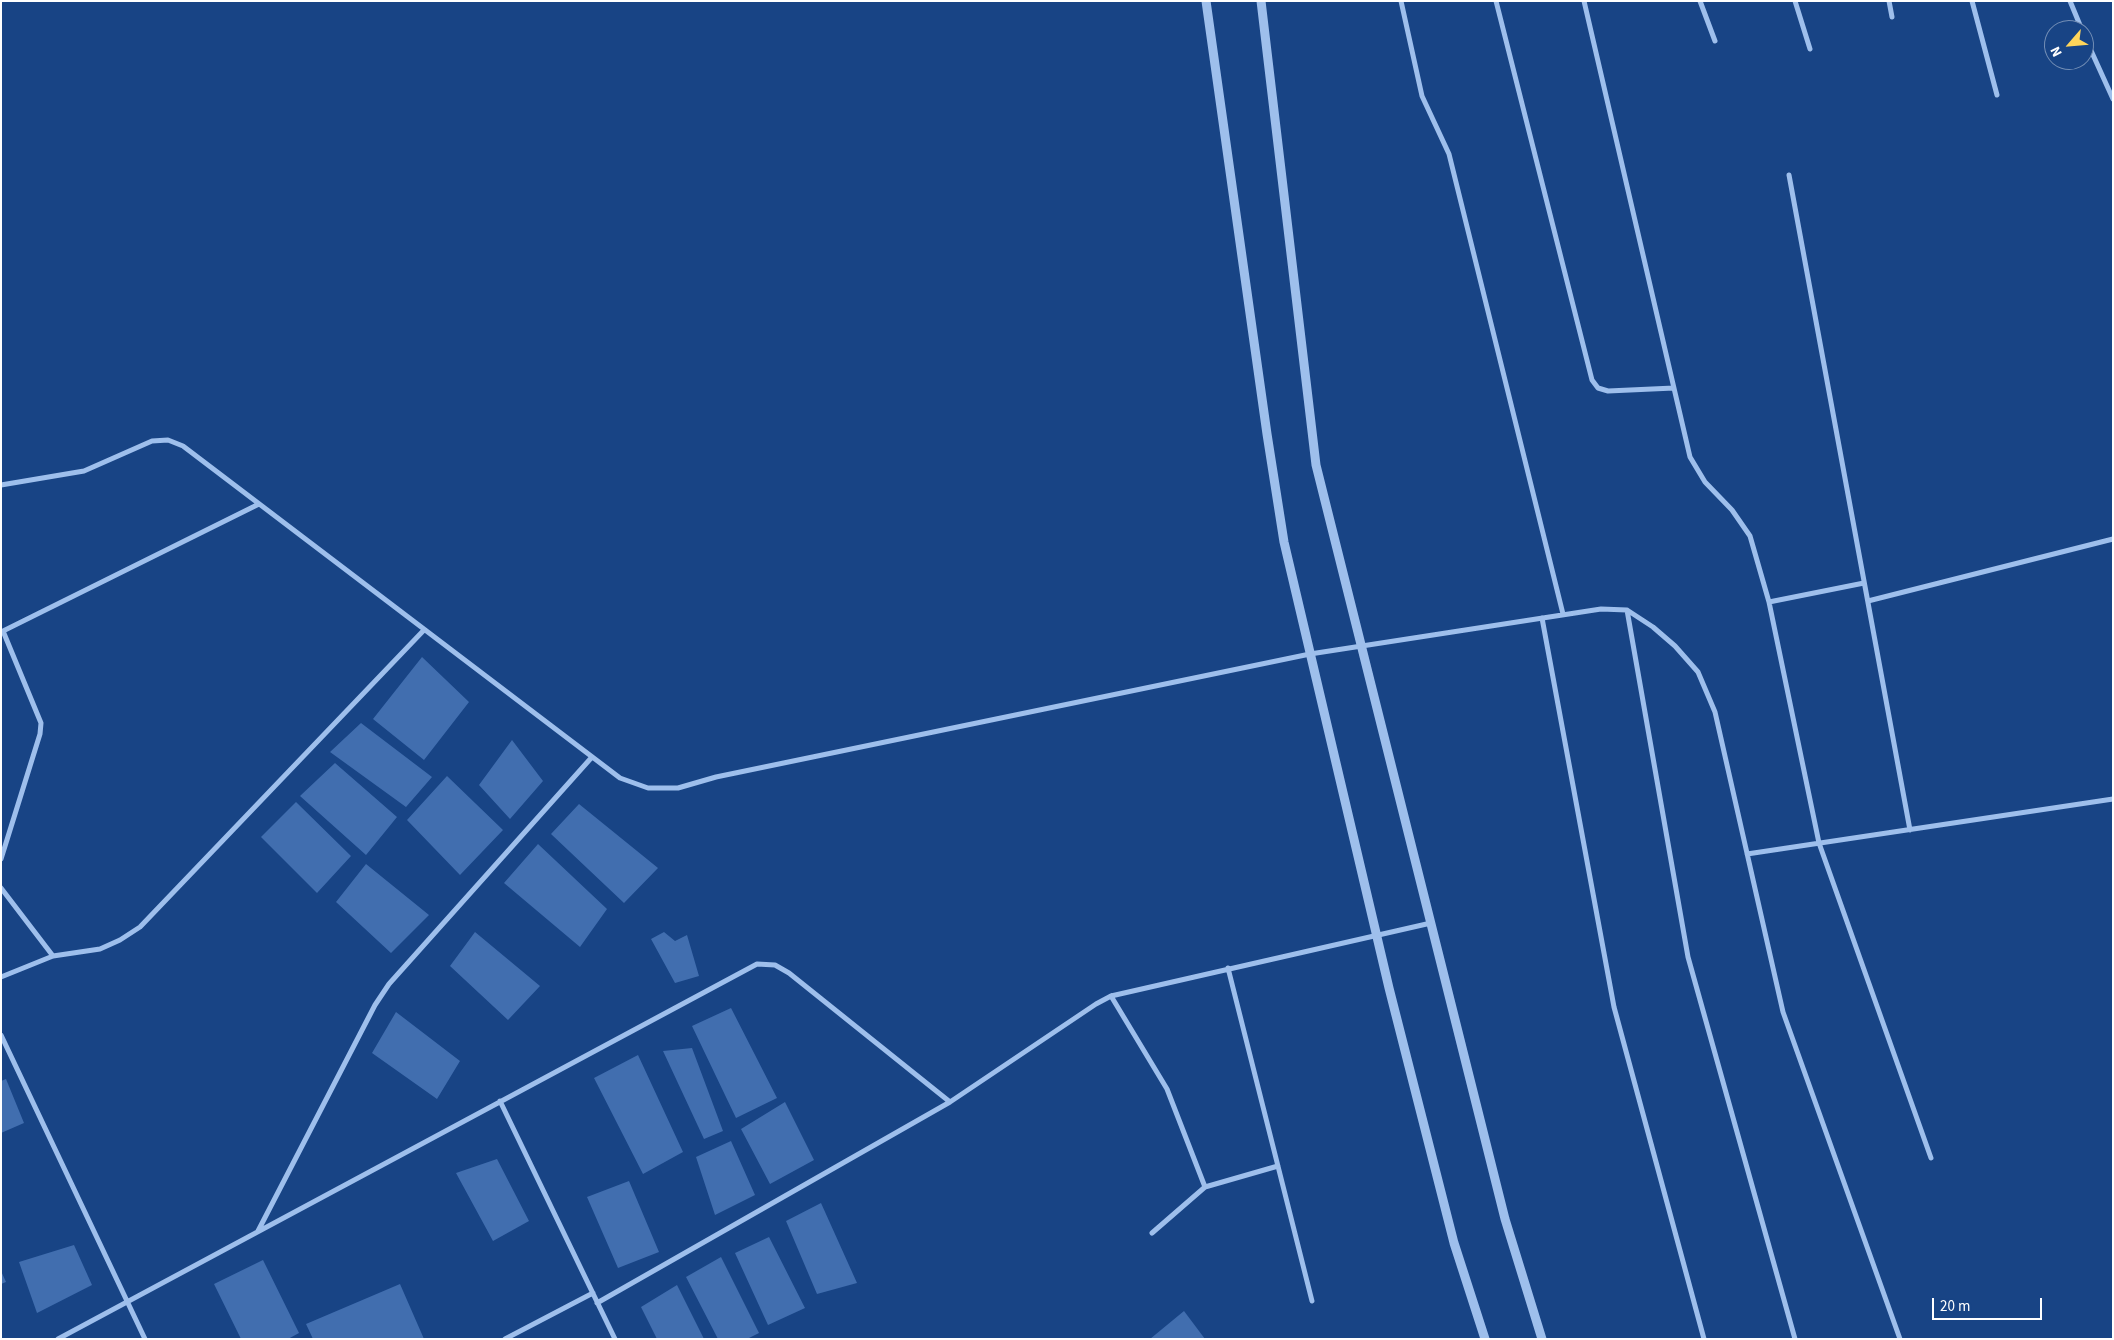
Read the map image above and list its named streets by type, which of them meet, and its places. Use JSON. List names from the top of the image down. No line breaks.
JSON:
{"scale_bar":"20 m","north":"bottom left"}
